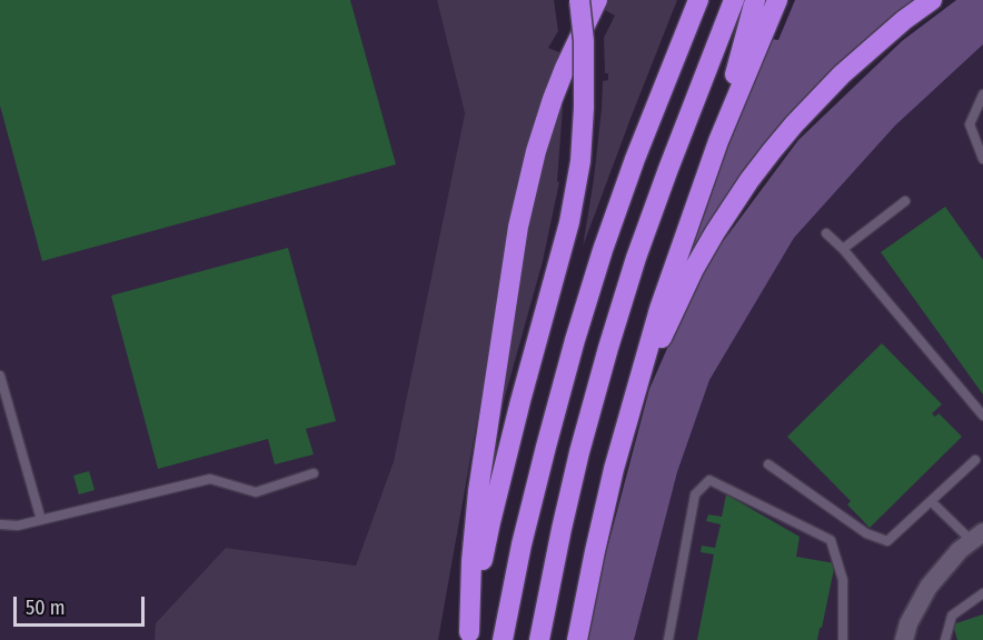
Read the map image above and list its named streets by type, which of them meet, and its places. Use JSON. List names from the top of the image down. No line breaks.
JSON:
{"scale_bar":"50 m"}
